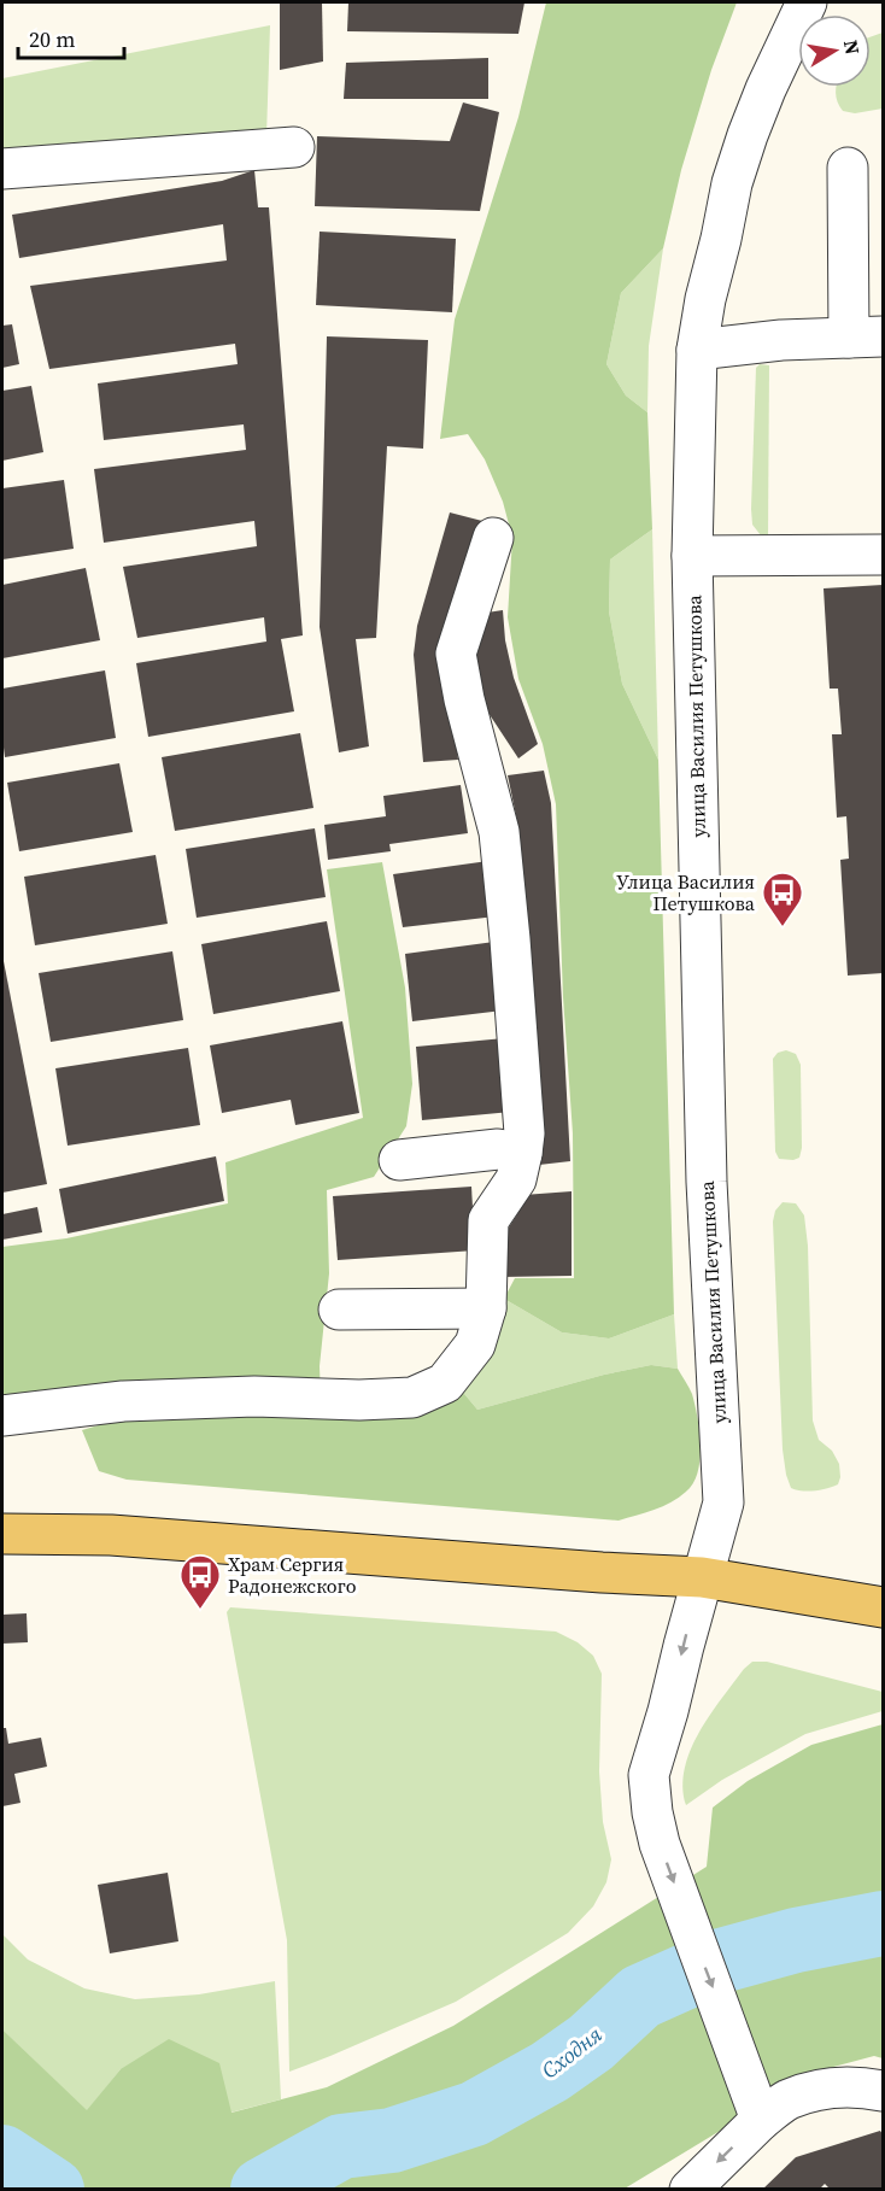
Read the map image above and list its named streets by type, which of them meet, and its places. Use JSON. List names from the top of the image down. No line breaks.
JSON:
{"streets":{"street":["улица Василия Петушкова"]},"water":["Сходня"],"places":{"bus stop":["Улица Василия Петушкова","Храм Сергия Радонежского"]},"scale_bar":"20 m","north":"right"}
